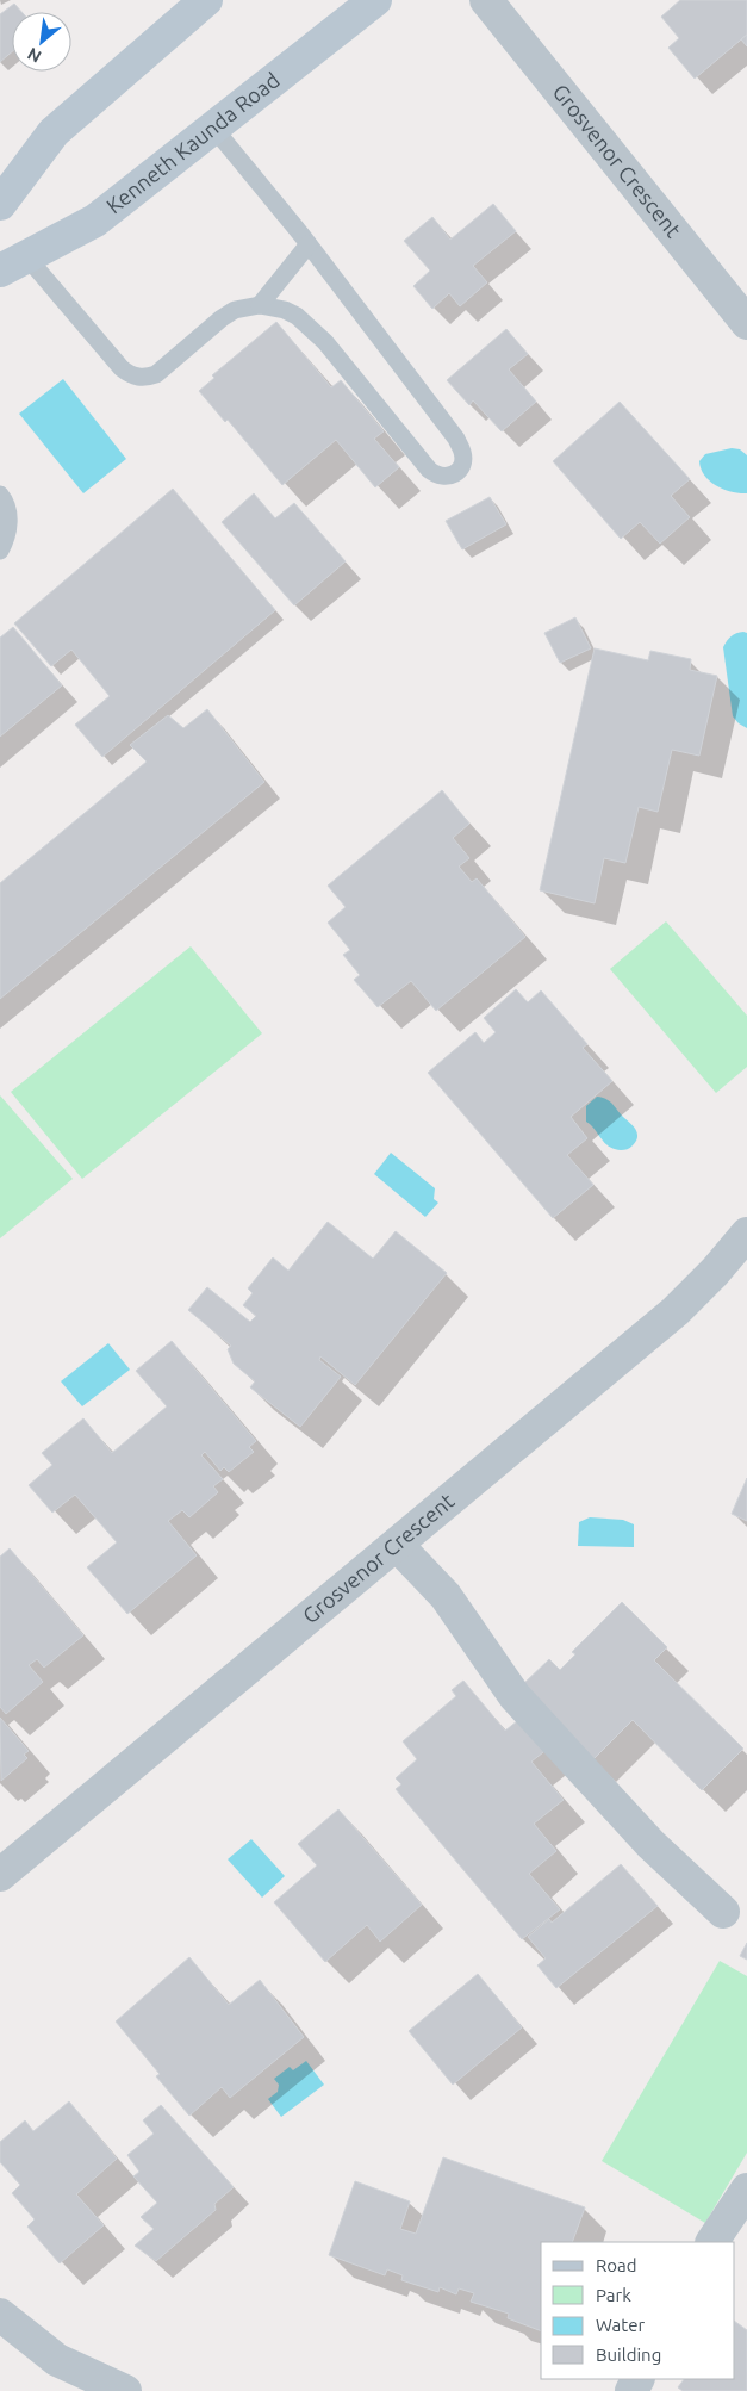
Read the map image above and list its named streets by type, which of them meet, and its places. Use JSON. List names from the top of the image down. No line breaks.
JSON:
{"streets":{"main road":["Kenneth Kaunda Road"],"street":["Grosvenor Crescent"]},"legend":["Road","Park","Water","Building"],"north":"bottom left"}
